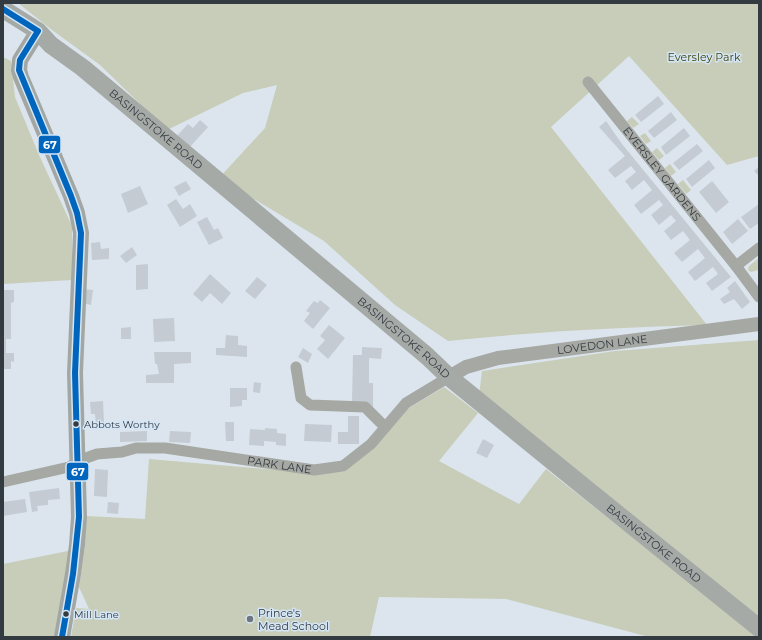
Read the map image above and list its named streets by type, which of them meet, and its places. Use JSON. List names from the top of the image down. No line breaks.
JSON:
{"streets":{"main road":["BASINGSTOKE ROAD"],"street":["EVERSLEY GARDENS","LOVEDON LANE","PARK LANE"]},"crossings":[["BASINGSTOKE ROAD","LOVEDON LANE"],["BASINGSTOKE ROAD","PARK LANE"],["LOVEDON LANE","PARK LANE"]],"parks":["Eversley Park"],"places":["Abbots Worthy","Mill Lane","Prince's Mead School"],"lines":["transit line 67"]}
